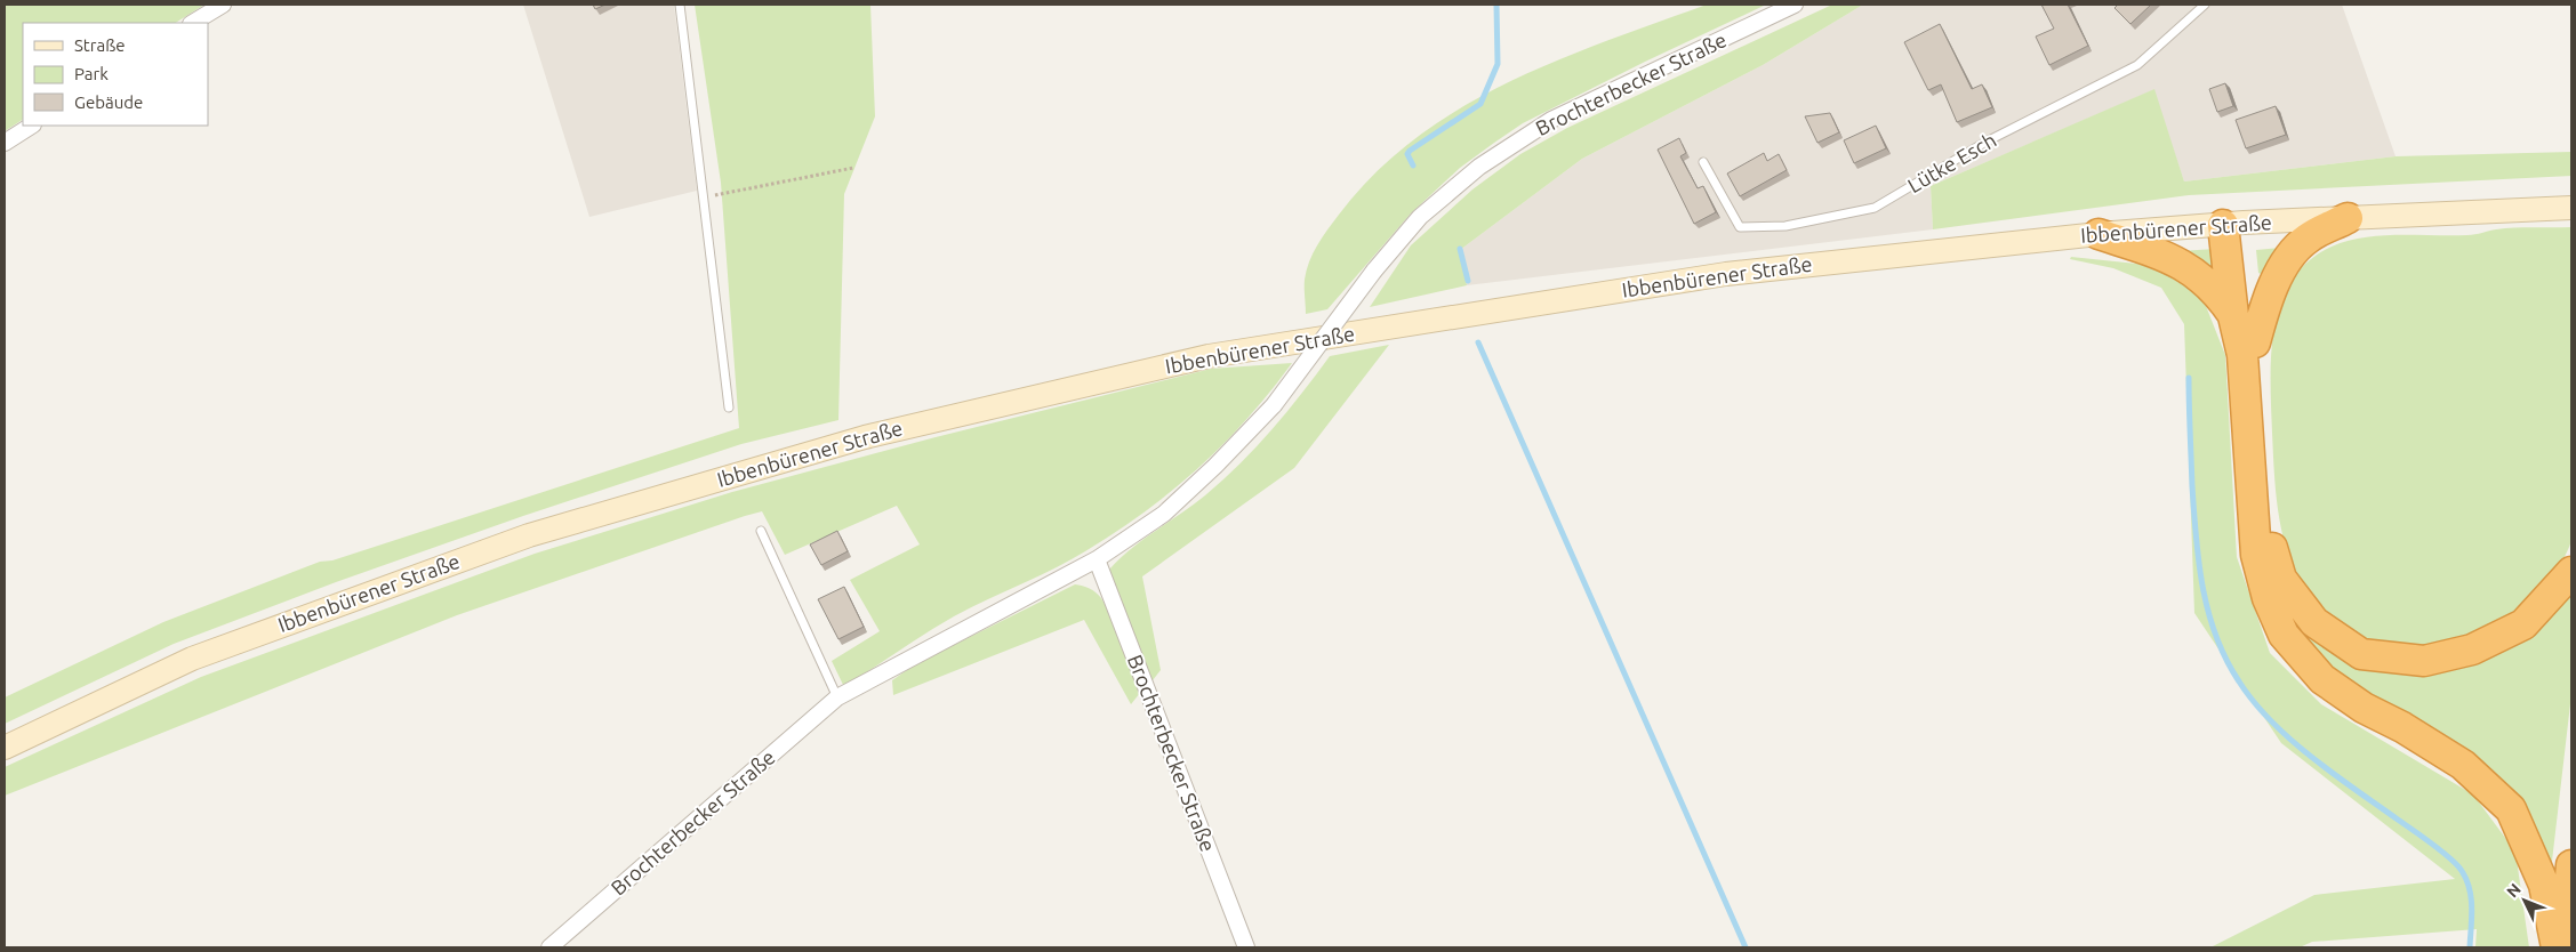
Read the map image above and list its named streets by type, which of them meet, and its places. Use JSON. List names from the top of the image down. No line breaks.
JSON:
{"streets":{"main road":["Ibbenbürener Straße"],"street":["Brochterbecker Straße"],"lane":["Lütke Esch"]},"legend":["Straße","Park","Gebäude"],"north":"top left"}
